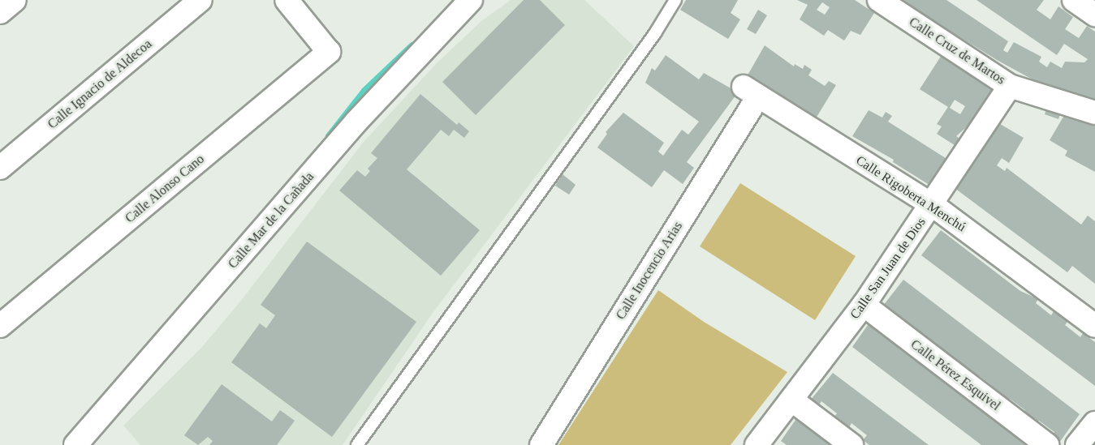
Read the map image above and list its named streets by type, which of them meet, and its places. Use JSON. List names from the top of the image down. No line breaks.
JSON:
{"streets":{"street":["Calle Cruz de Martos","Calle Ignacio de Aldecoa","Calle Alonso Cano","Calle Rigoberta Menchú","Calle Mar de la Cañada","Calle San Juan de Dios","Calle Inocencio Arias","Calle Pérez Esquivel"]},"crossings":[["Calle Cruz de Martos","Calle San Juan de Dios"],["Calle Rigoberta Menchú","Calle San Juan de Dios"],["Calle Rigoberta Menchú","Calle Inocencio Arias"],["Calle San Juan de Dios","Calle Pérez Esquivel"]]}
